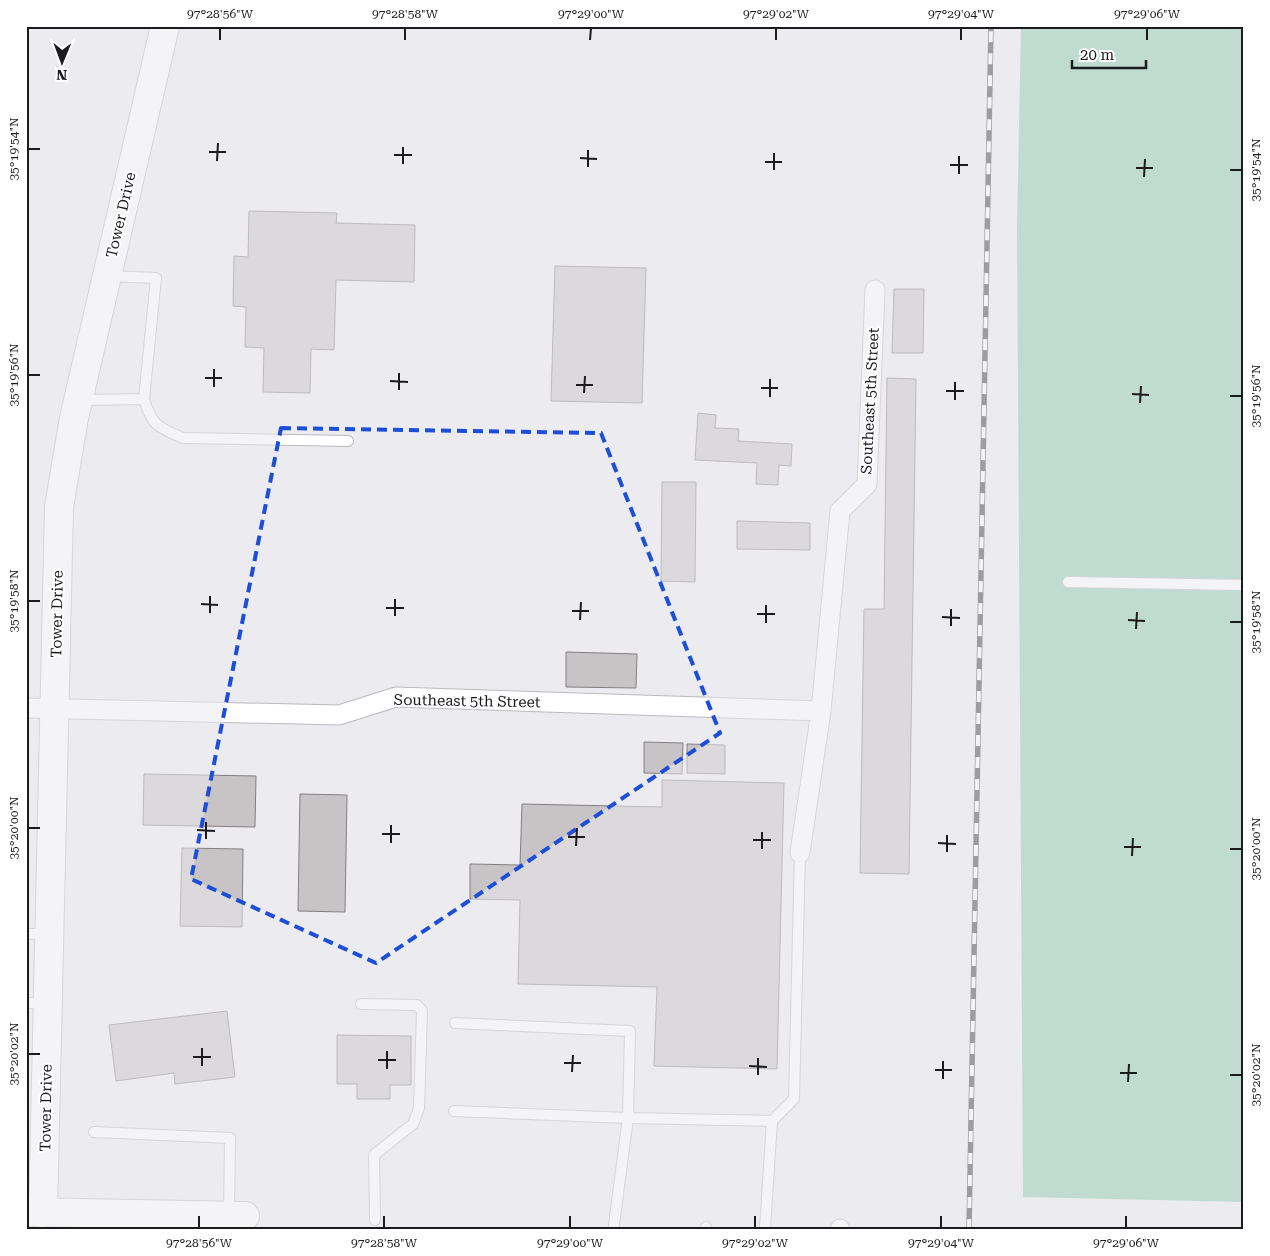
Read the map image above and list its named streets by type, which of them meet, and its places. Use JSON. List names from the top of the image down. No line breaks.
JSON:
{"streets":{"street":["Tower Drive","Southeast 5th Street"]},"crossings":[["Tower Drive","Southeast 5th Street"]],"scale_bar":"20 m","north":"bottom","coordinates":["97°28'56\"W","97°28'58\"W","97°29'00\"W","97°29'02\"W","97°29'04\"W","97°29'06\"W","35°19'54\"N","35°19'56\"N","35°19'58\"N","35°20'00\"N","35°20'02\"N"]}
